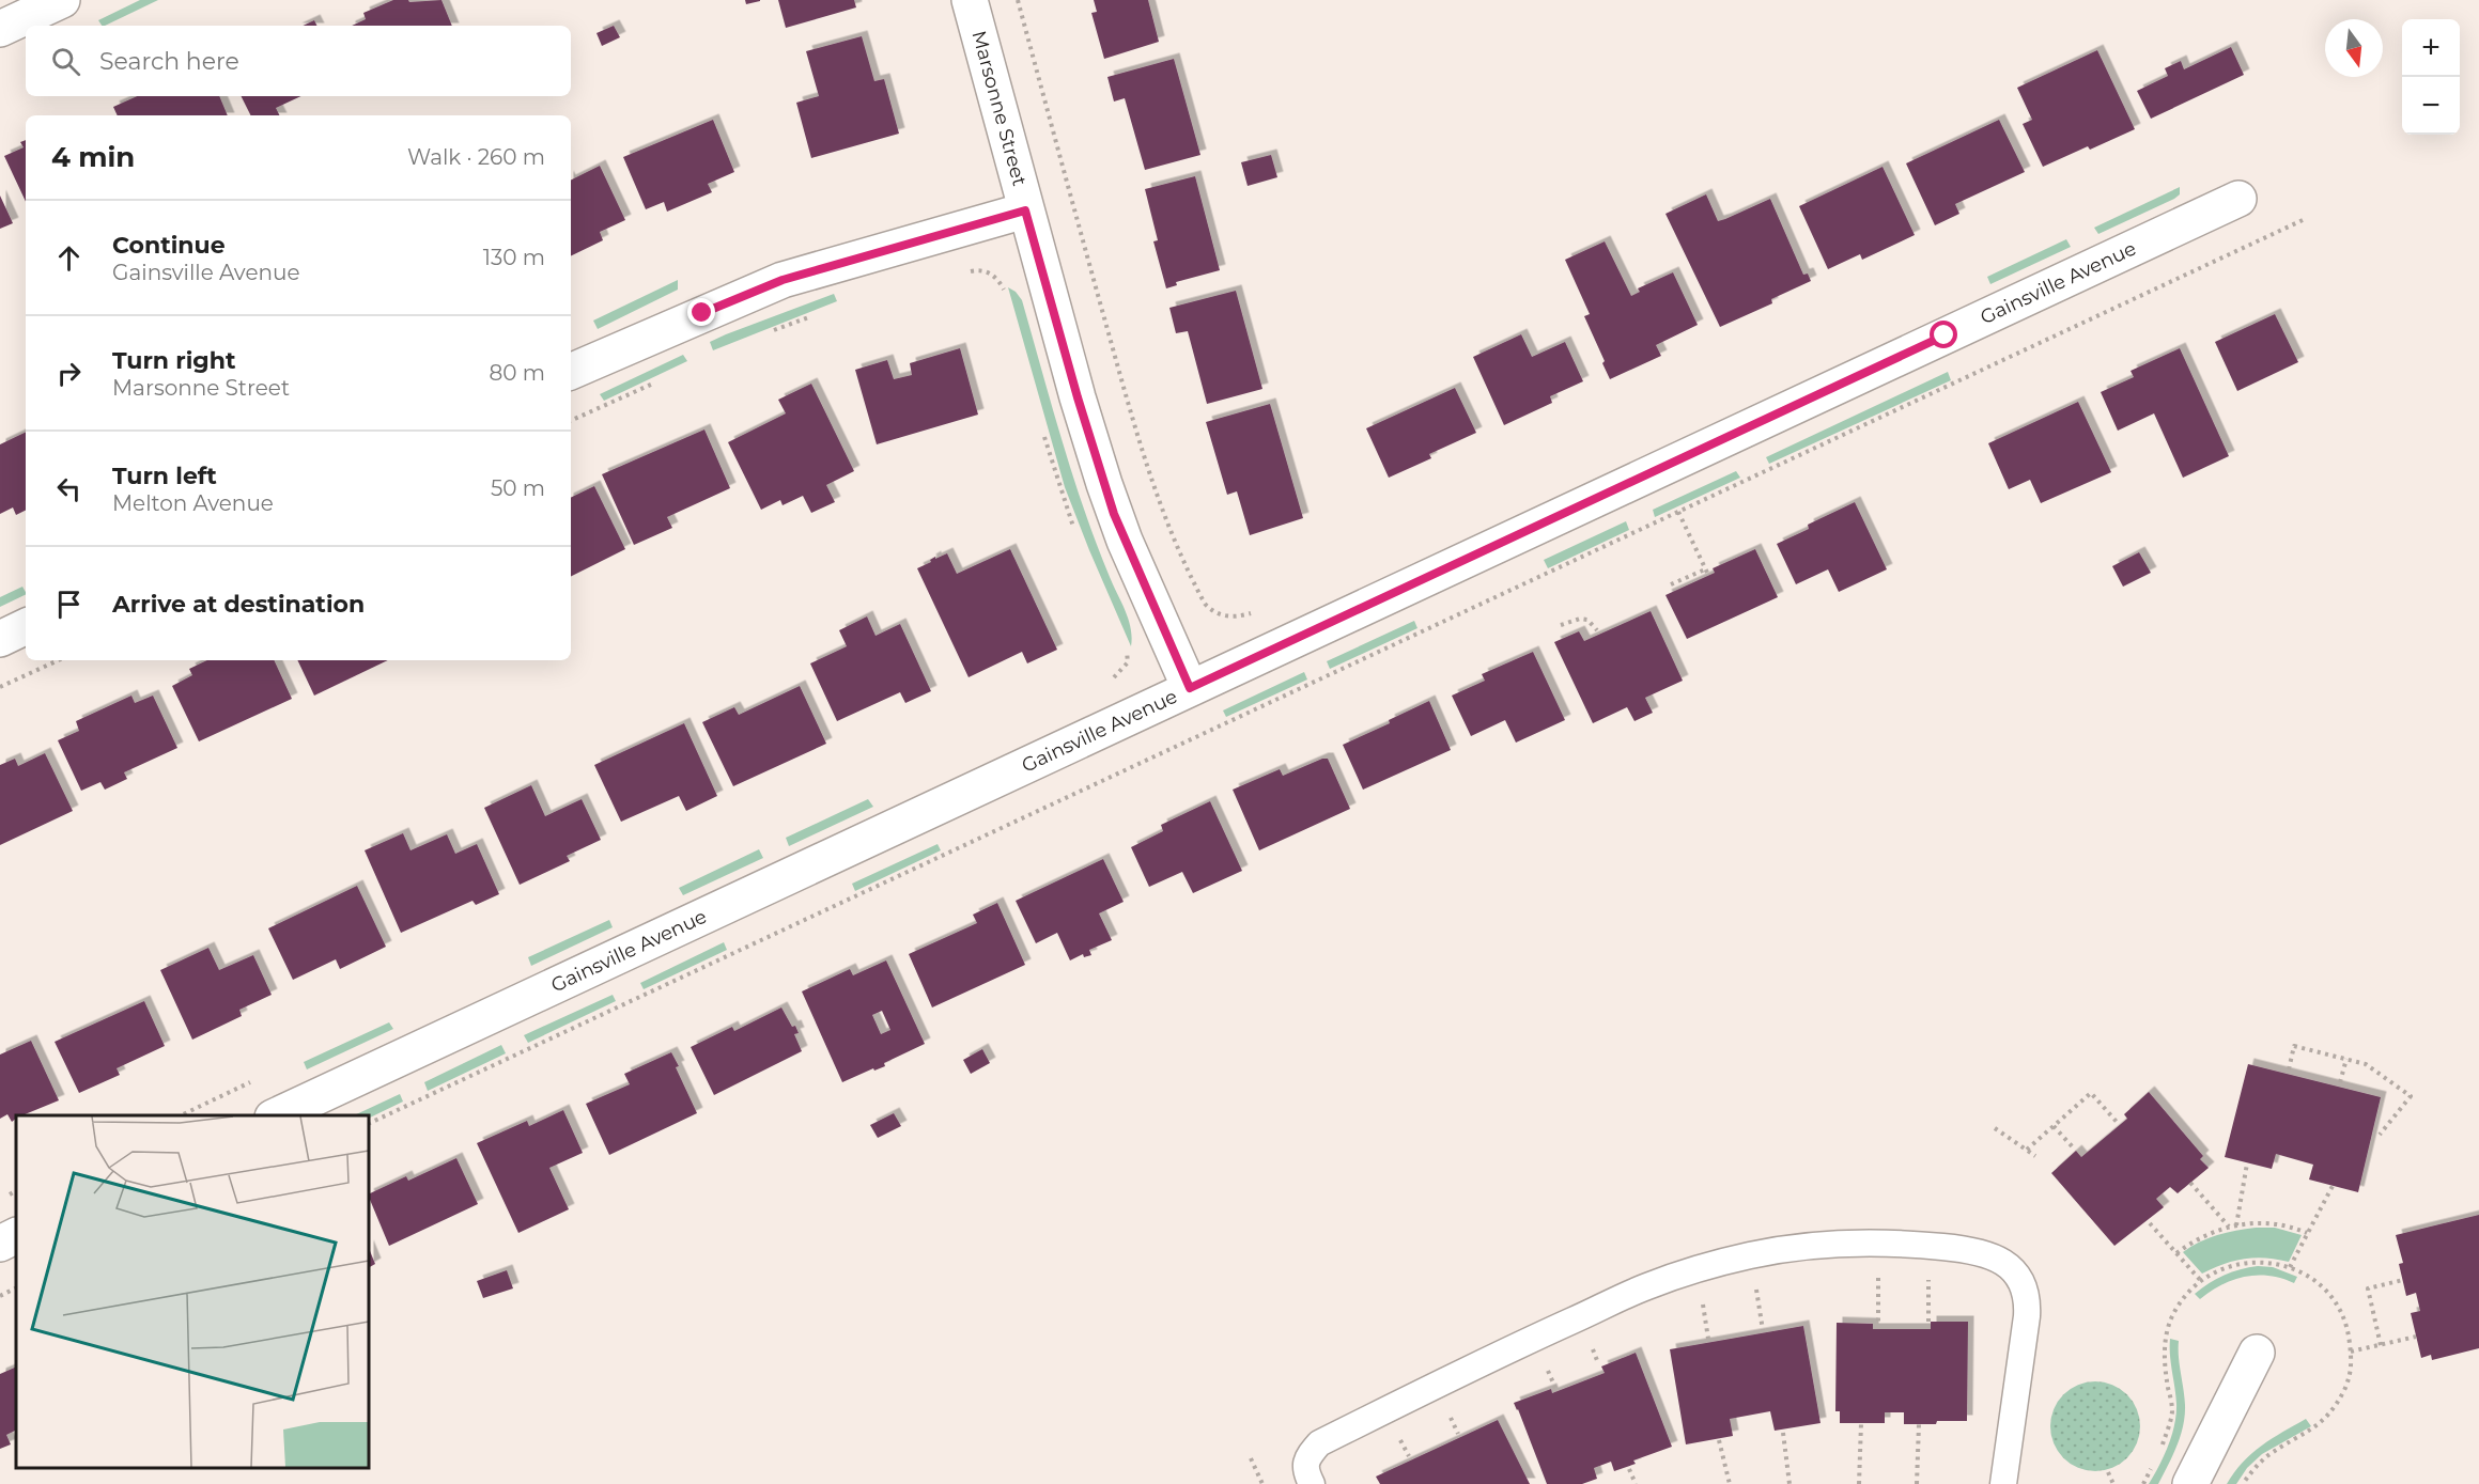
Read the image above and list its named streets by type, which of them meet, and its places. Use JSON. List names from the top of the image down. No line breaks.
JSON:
{"streets":{"street":["Marsonne Street","Gainsville Avenue"]},"crossings":[["Marsonne Street","Gainsville Avenue"]],"north":"bottom","page":{"map_buttons":["+","−"],"search":"Search here","heading":["4 min","Walk · 260 m"],"list":[["Continue","Gainsville Avenue","130 m"],["Turn right","Marsonne Street","80 m"],["Turn left","Melton Avenue","50 m"],"Arrive at destination"]}}
